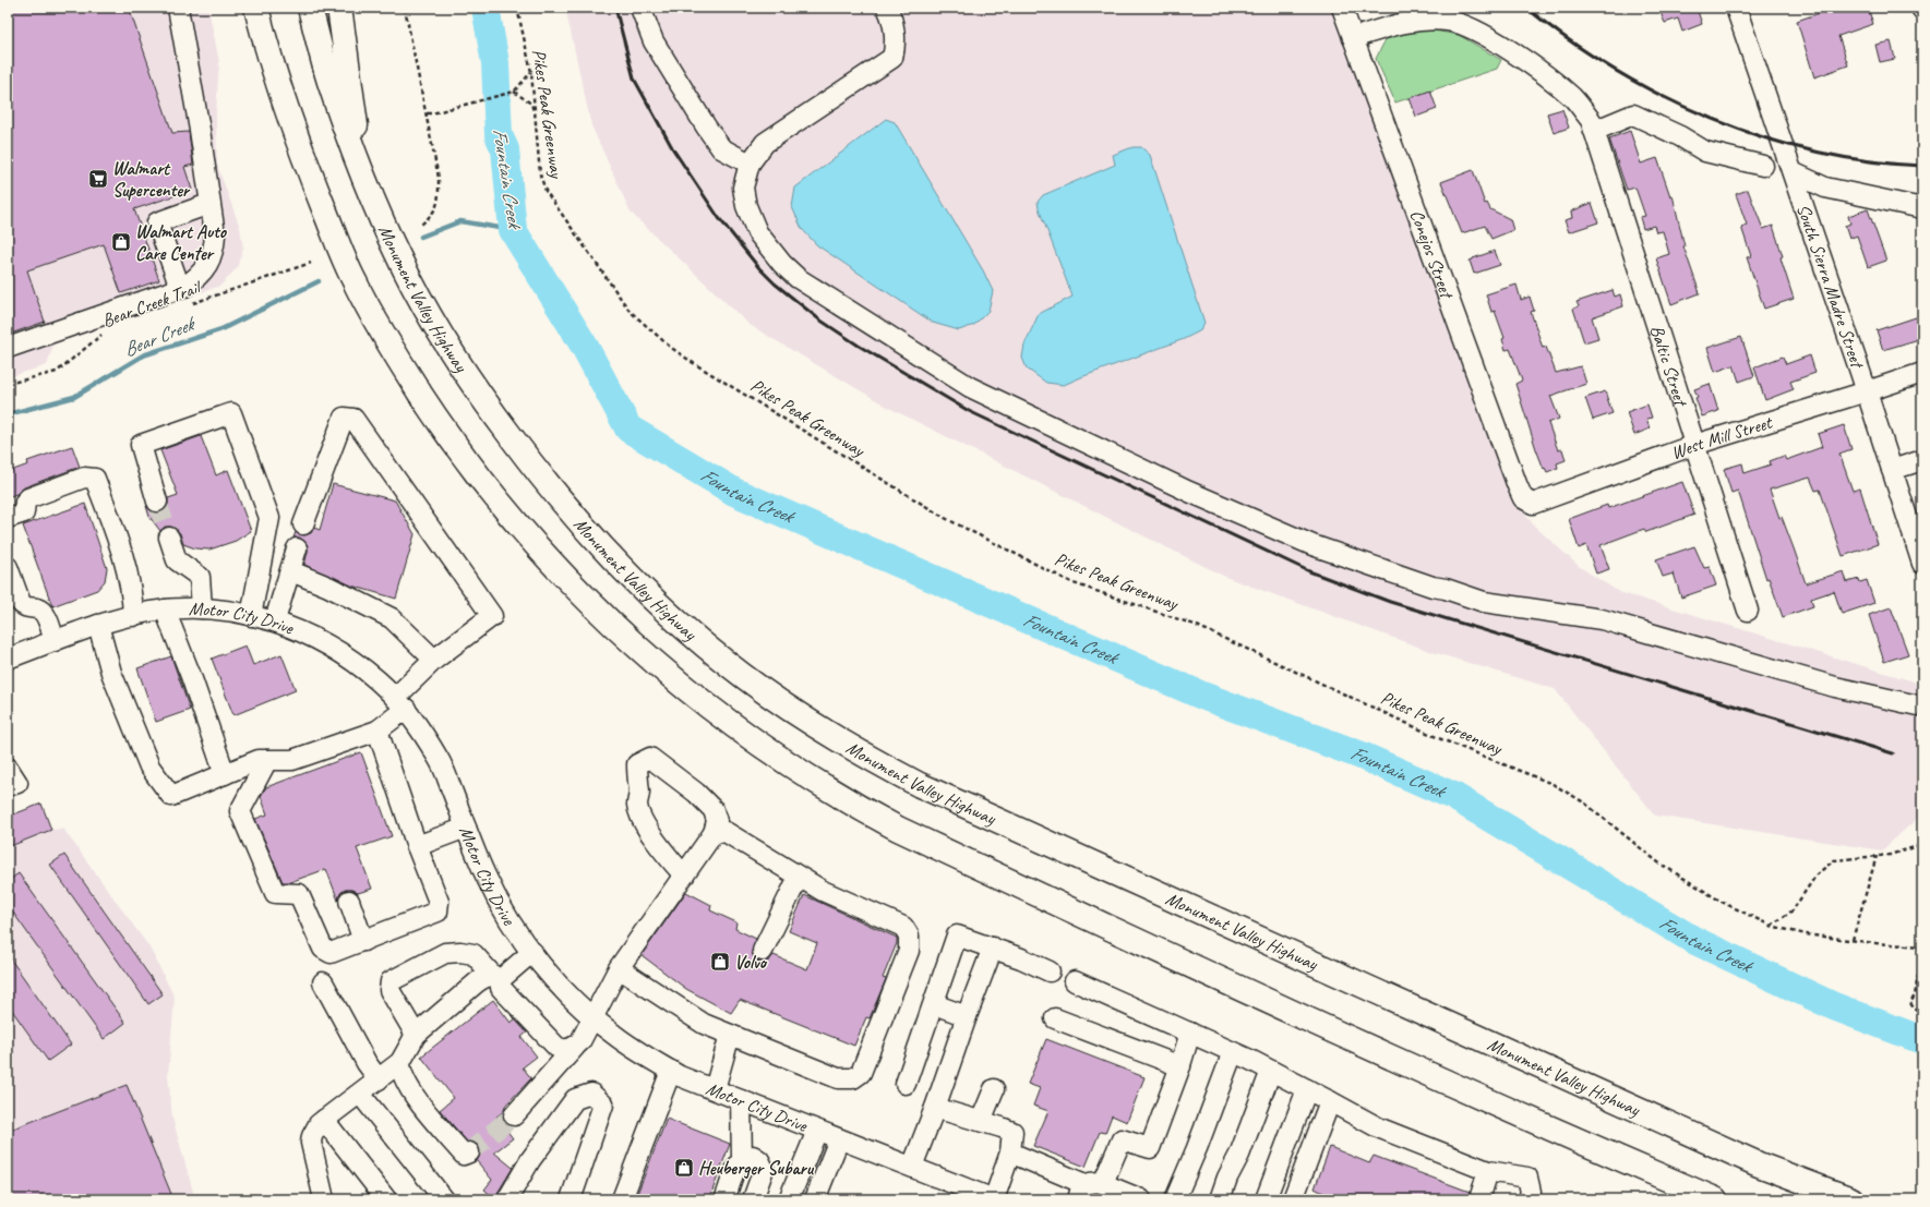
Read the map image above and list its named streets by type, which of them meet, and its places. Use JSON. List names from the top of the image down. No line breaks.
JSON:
{"streets":{"highway":["Monument Valley Highway"],"street":["Conejos Street","South Sierra Madre Street","Baltic Street","West Mill Street","Motor City Drive"],"path":["Pikes Peak Greenway","Bear Creek Trail"]},"crossings":[["Conejos Street","West Mill Street"],["South Sierra Madre Street","West Mill Street"],["Baltic Street","West Mill Street"]],"water":["Fountain Creek","Bear Creek"],"places":{"supermarket":["Walmart Supercenter"],"shop":["Walmart Auto Care Center","Volvo","Heuberger Subaru"]}}
